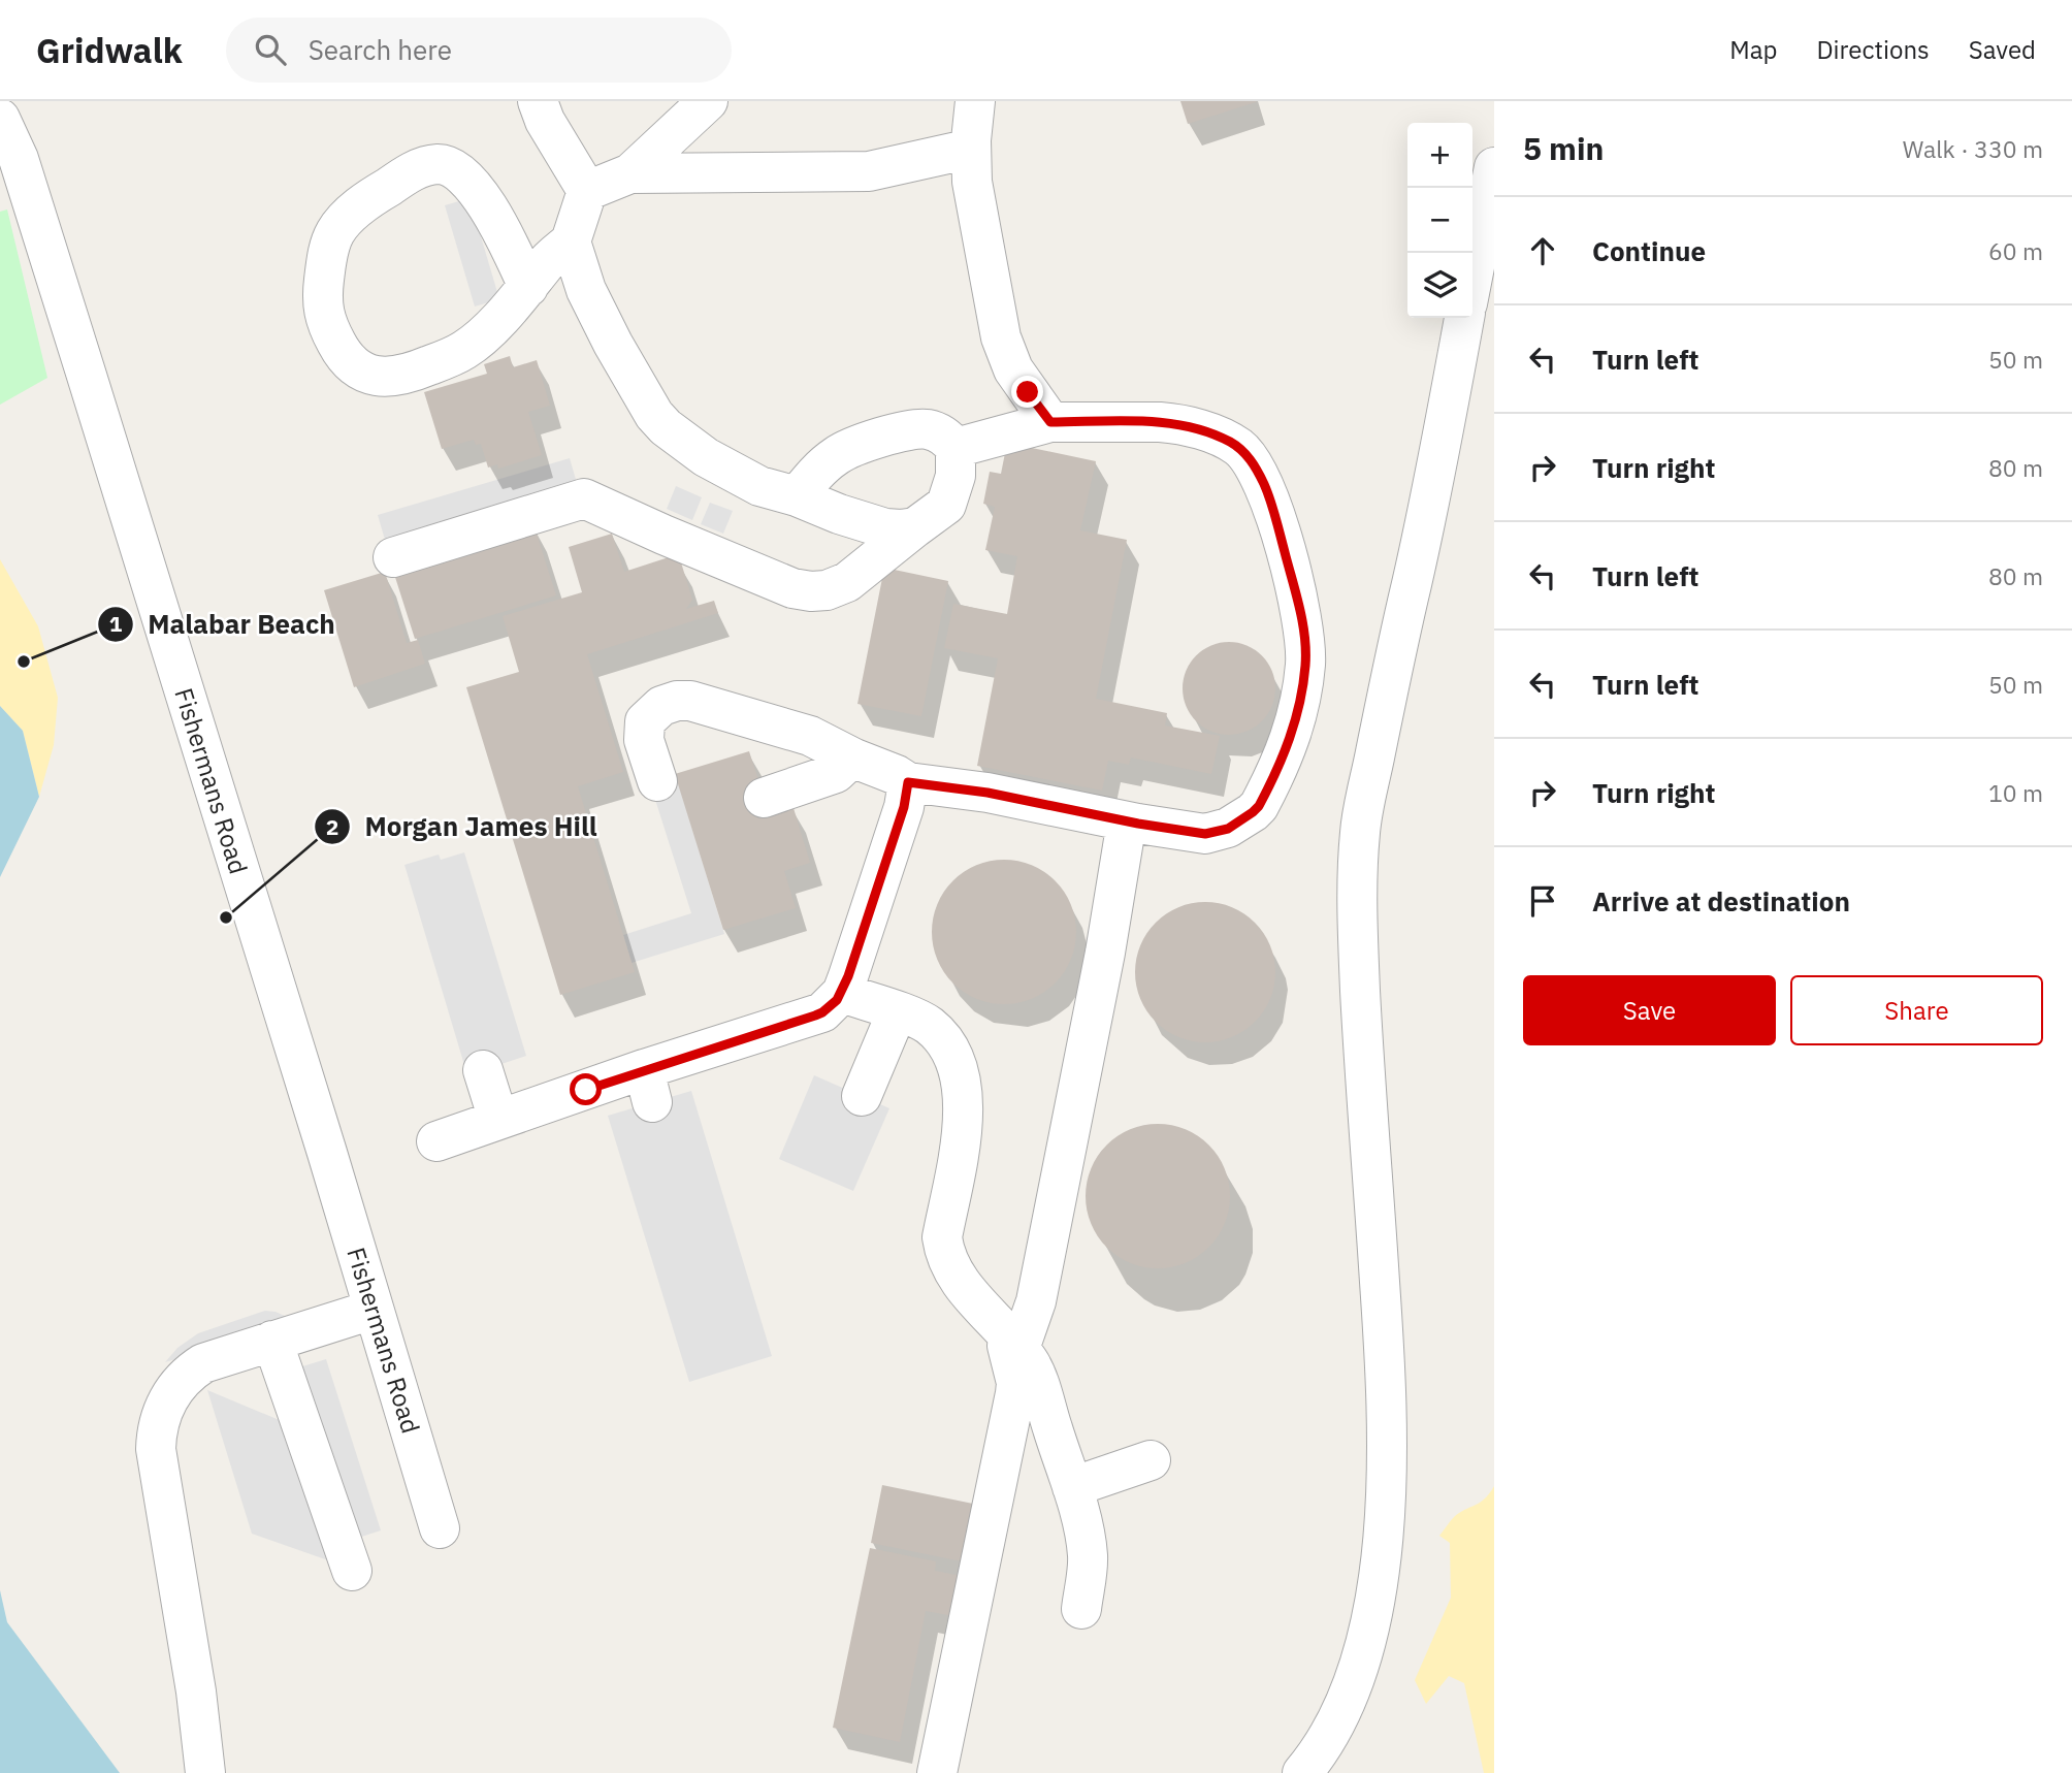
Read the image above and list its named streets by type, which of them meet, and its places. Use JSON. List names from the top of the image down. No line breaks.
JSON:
{"streets":{"street":["Fishermans Road"]},"places":["Malabar Beach","Morgan James Hill"],"page":{"header":"Gridwalk","search":"Search here","nav":["Map","Directions","Saved"],"heading":["5 min","Walk · 330 m"],"map_buttons":["+","−"],"list":[["Continue","60 m"],["Turn left","50 m"],["Turn right","80 m"],["Turn left","80 m"],["Turn left","50 m"],["Turn right","10 m"],"Arrive at destination"],"buttons":["Save","Share"]}}
